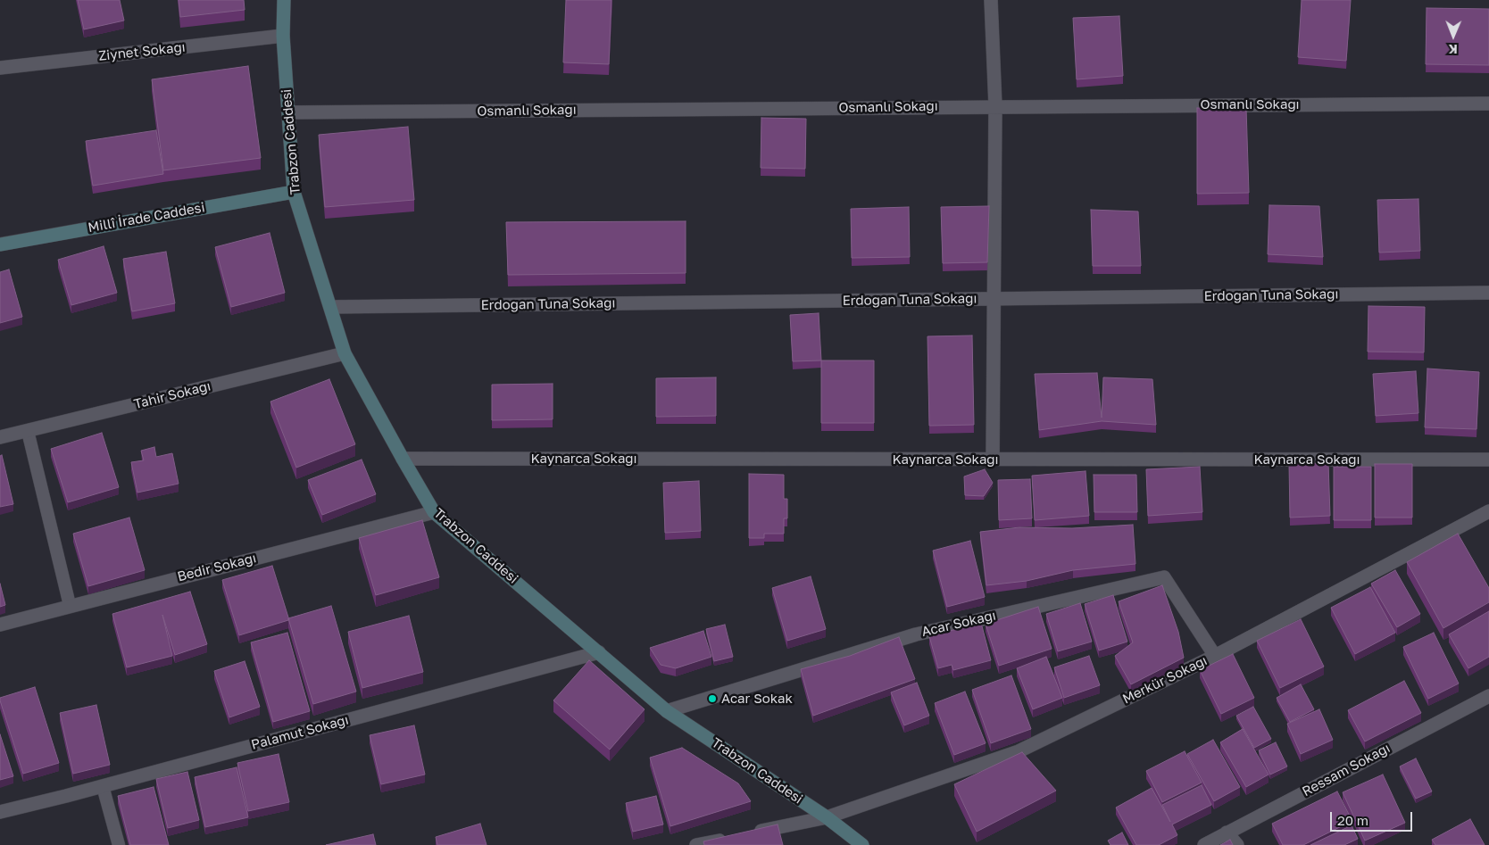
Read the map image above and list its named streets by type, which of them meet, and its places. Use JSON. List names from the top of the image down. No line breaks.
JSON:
{"streets":{"main road":["Trabzon Caddesi","Millî İrade Caddesi"],"street":["Ziynet Sokağı","Osmanlı Sokağı","Erdoğan Tuna Sokağı","Tahir Sokağı","Kaynarca Sokağı","Bedir Sokağı","Acar Sokağı","Merkür Sokağı","Palamut Sokağı","Ressam Sokağı"]},"crossings":[["Ziynet Sokağı","Trabzon Caddesi"],["Osmanlı Sokağı","Trabzon Caddesi"],["Trabzon Caddesi","Millî İrade Caddesi"],["Trabzon Caddesi","Erdoğan Tuna Sokağı"],["Trabzon Caddesi","Tahir Sokağı"],["Trabzon Caddesi","Kaynarca Sokağı"],["Trabzon Caddesi","Bedir Sokağı"],["Trabzon Caddesi","Acar Sokağı"],["Trabzon Caddesi","Merkür Sokağı"],["Trabzon Caddesi","Palamut Sokağı"],["Acar Sokağı","Merkür Sokağı"]],"places":["Acar Sokak"],"scale_bar":"20 m","north":"bottom"}
